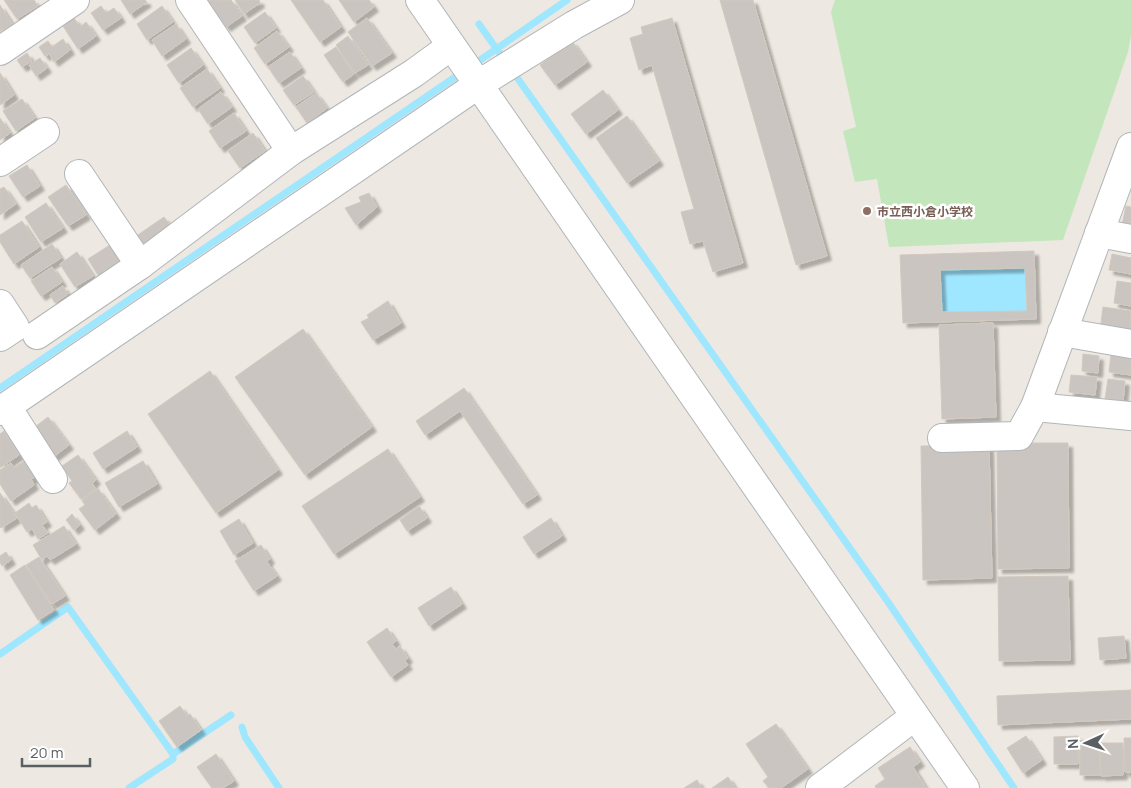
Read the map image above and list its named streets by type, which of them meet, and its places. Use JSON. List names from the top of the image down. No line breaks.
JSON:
{"places":["市立西小倉小学校"],"scale_bar":"20 m","north":"left"}
